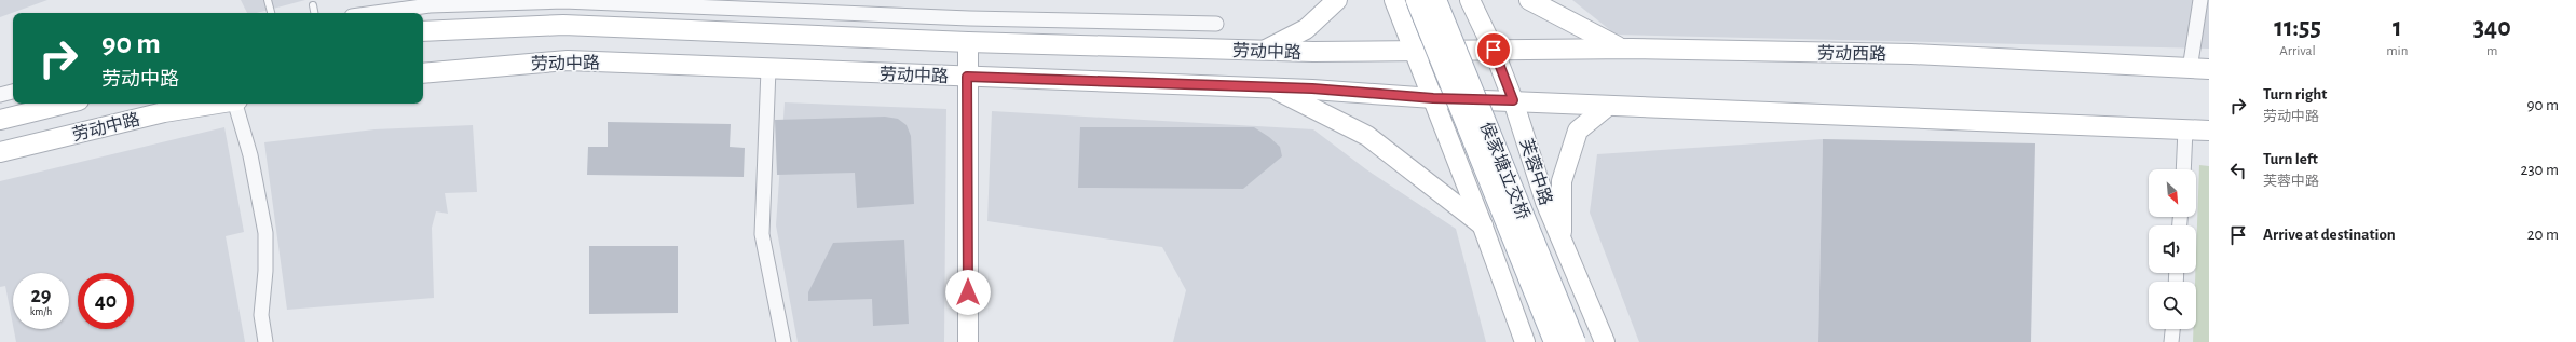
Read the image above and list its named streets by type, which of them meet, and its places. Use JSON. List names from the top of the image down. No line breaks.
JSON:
{"streets":{"main road":["劳动中路","劳动西路","侯家塘立交桥","芙蓉中路"]},"crossings":[["劳动中路","劳动西路"],["劳动中路","芙蓉中路"],["劳动西路","芙蓉中路"]],"north":"bottom right","page":{"eta":["11:55","Arrival","1","min","340","m"],"turn":["90 m","劳动中路"],"list":[{"name":"Turn right","note":"劳动中路","value":"90 m"},{"name":"Turn left","note":"芙蓉中路","value":"230 m"},{"name":"Arrive at destination","value":"20 m"}],"speed":"29 km/h","limit":"40"}}
